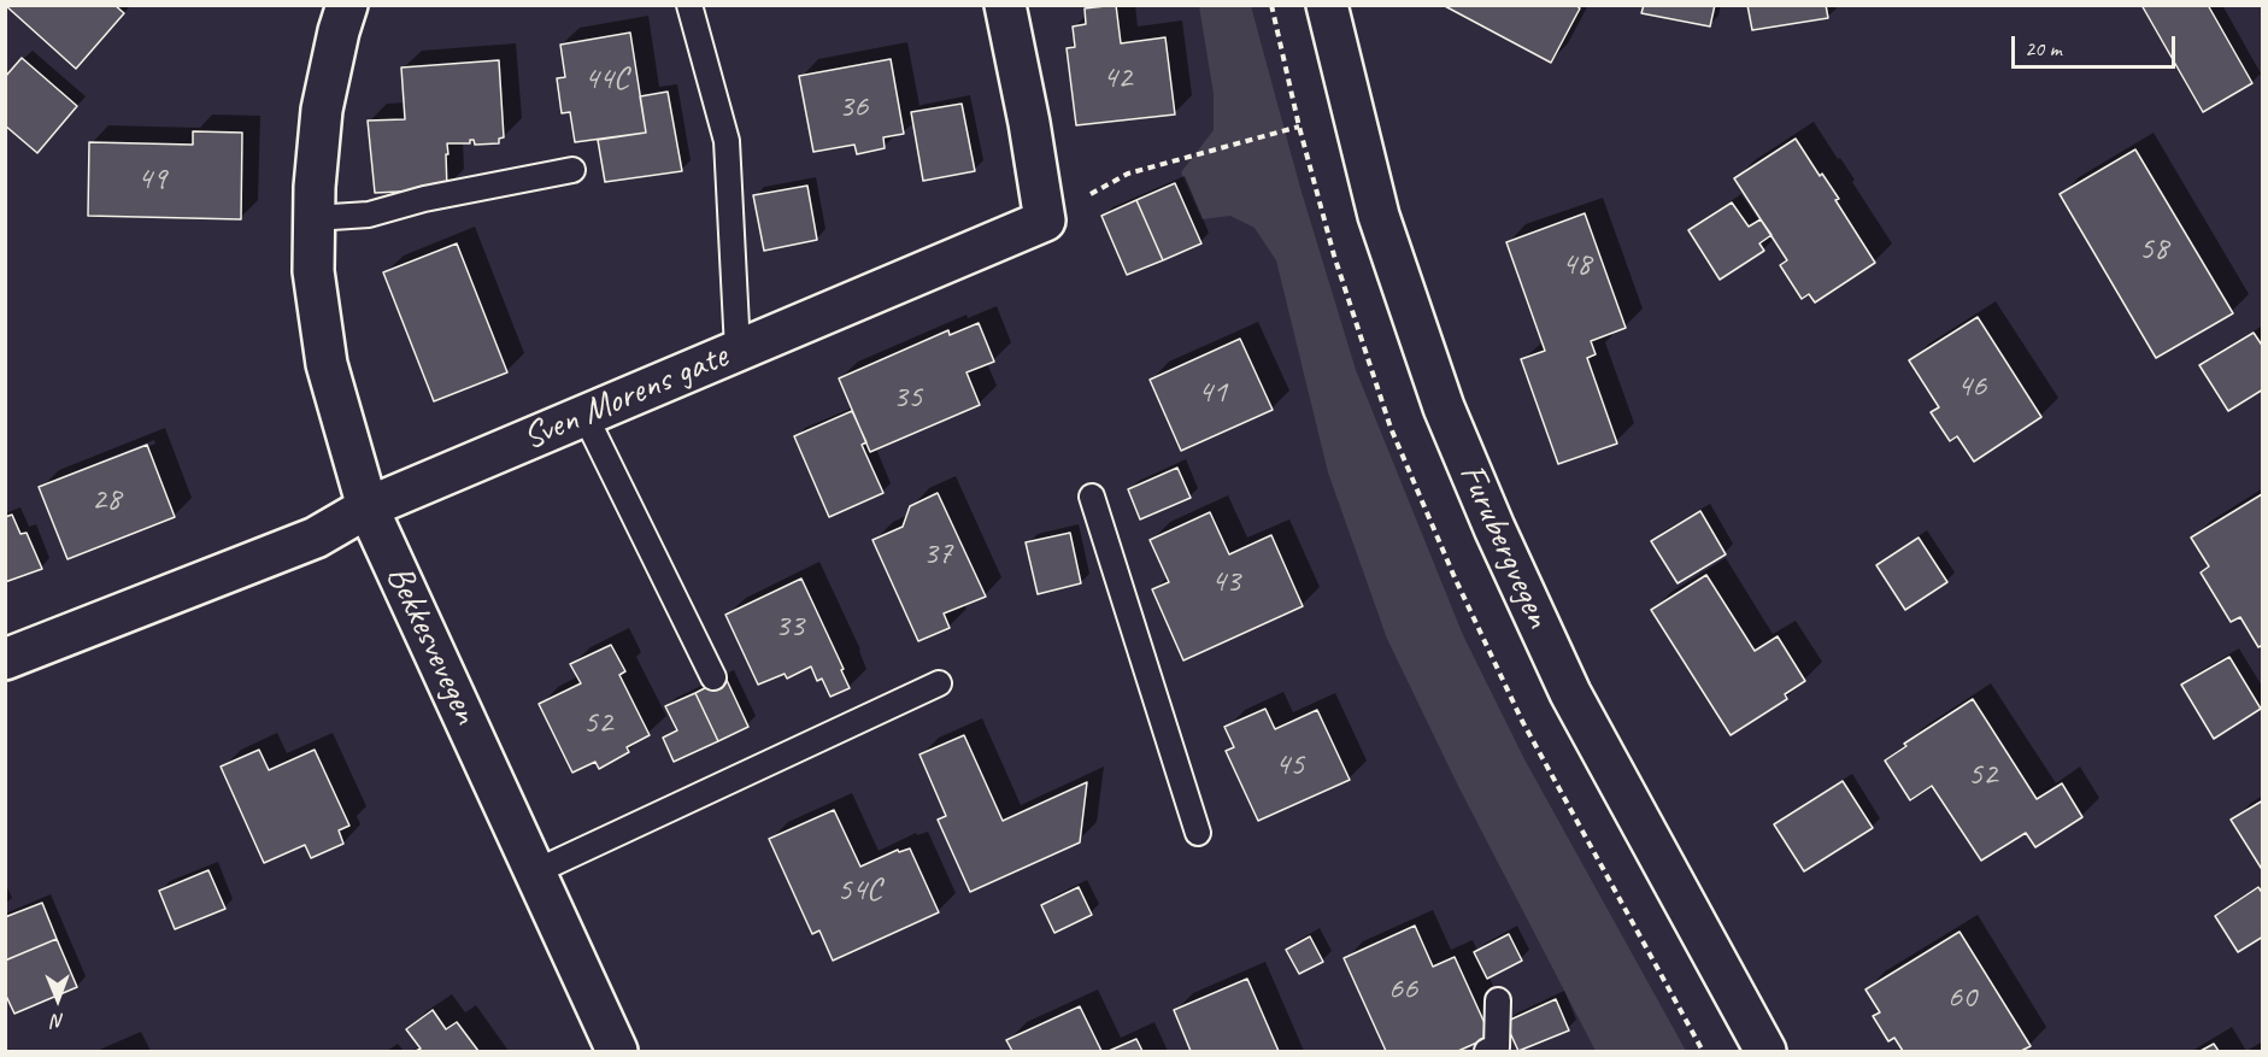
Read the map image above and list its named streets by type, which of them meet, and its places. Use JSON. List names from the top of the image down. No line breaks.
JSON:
{"streets":{"street":["Sven Morens gate","Furubergvegen","Bekkesvevegen"]},"crossings":[["Sven Morens gate","Bekkesvevegen"]],"house_numbers":["42","44C","36","49","58","48","46","41","35","28","37","43","33","52","45","52","54C","66","60"],"scale_bar":"20 m","north":"bottom"}
